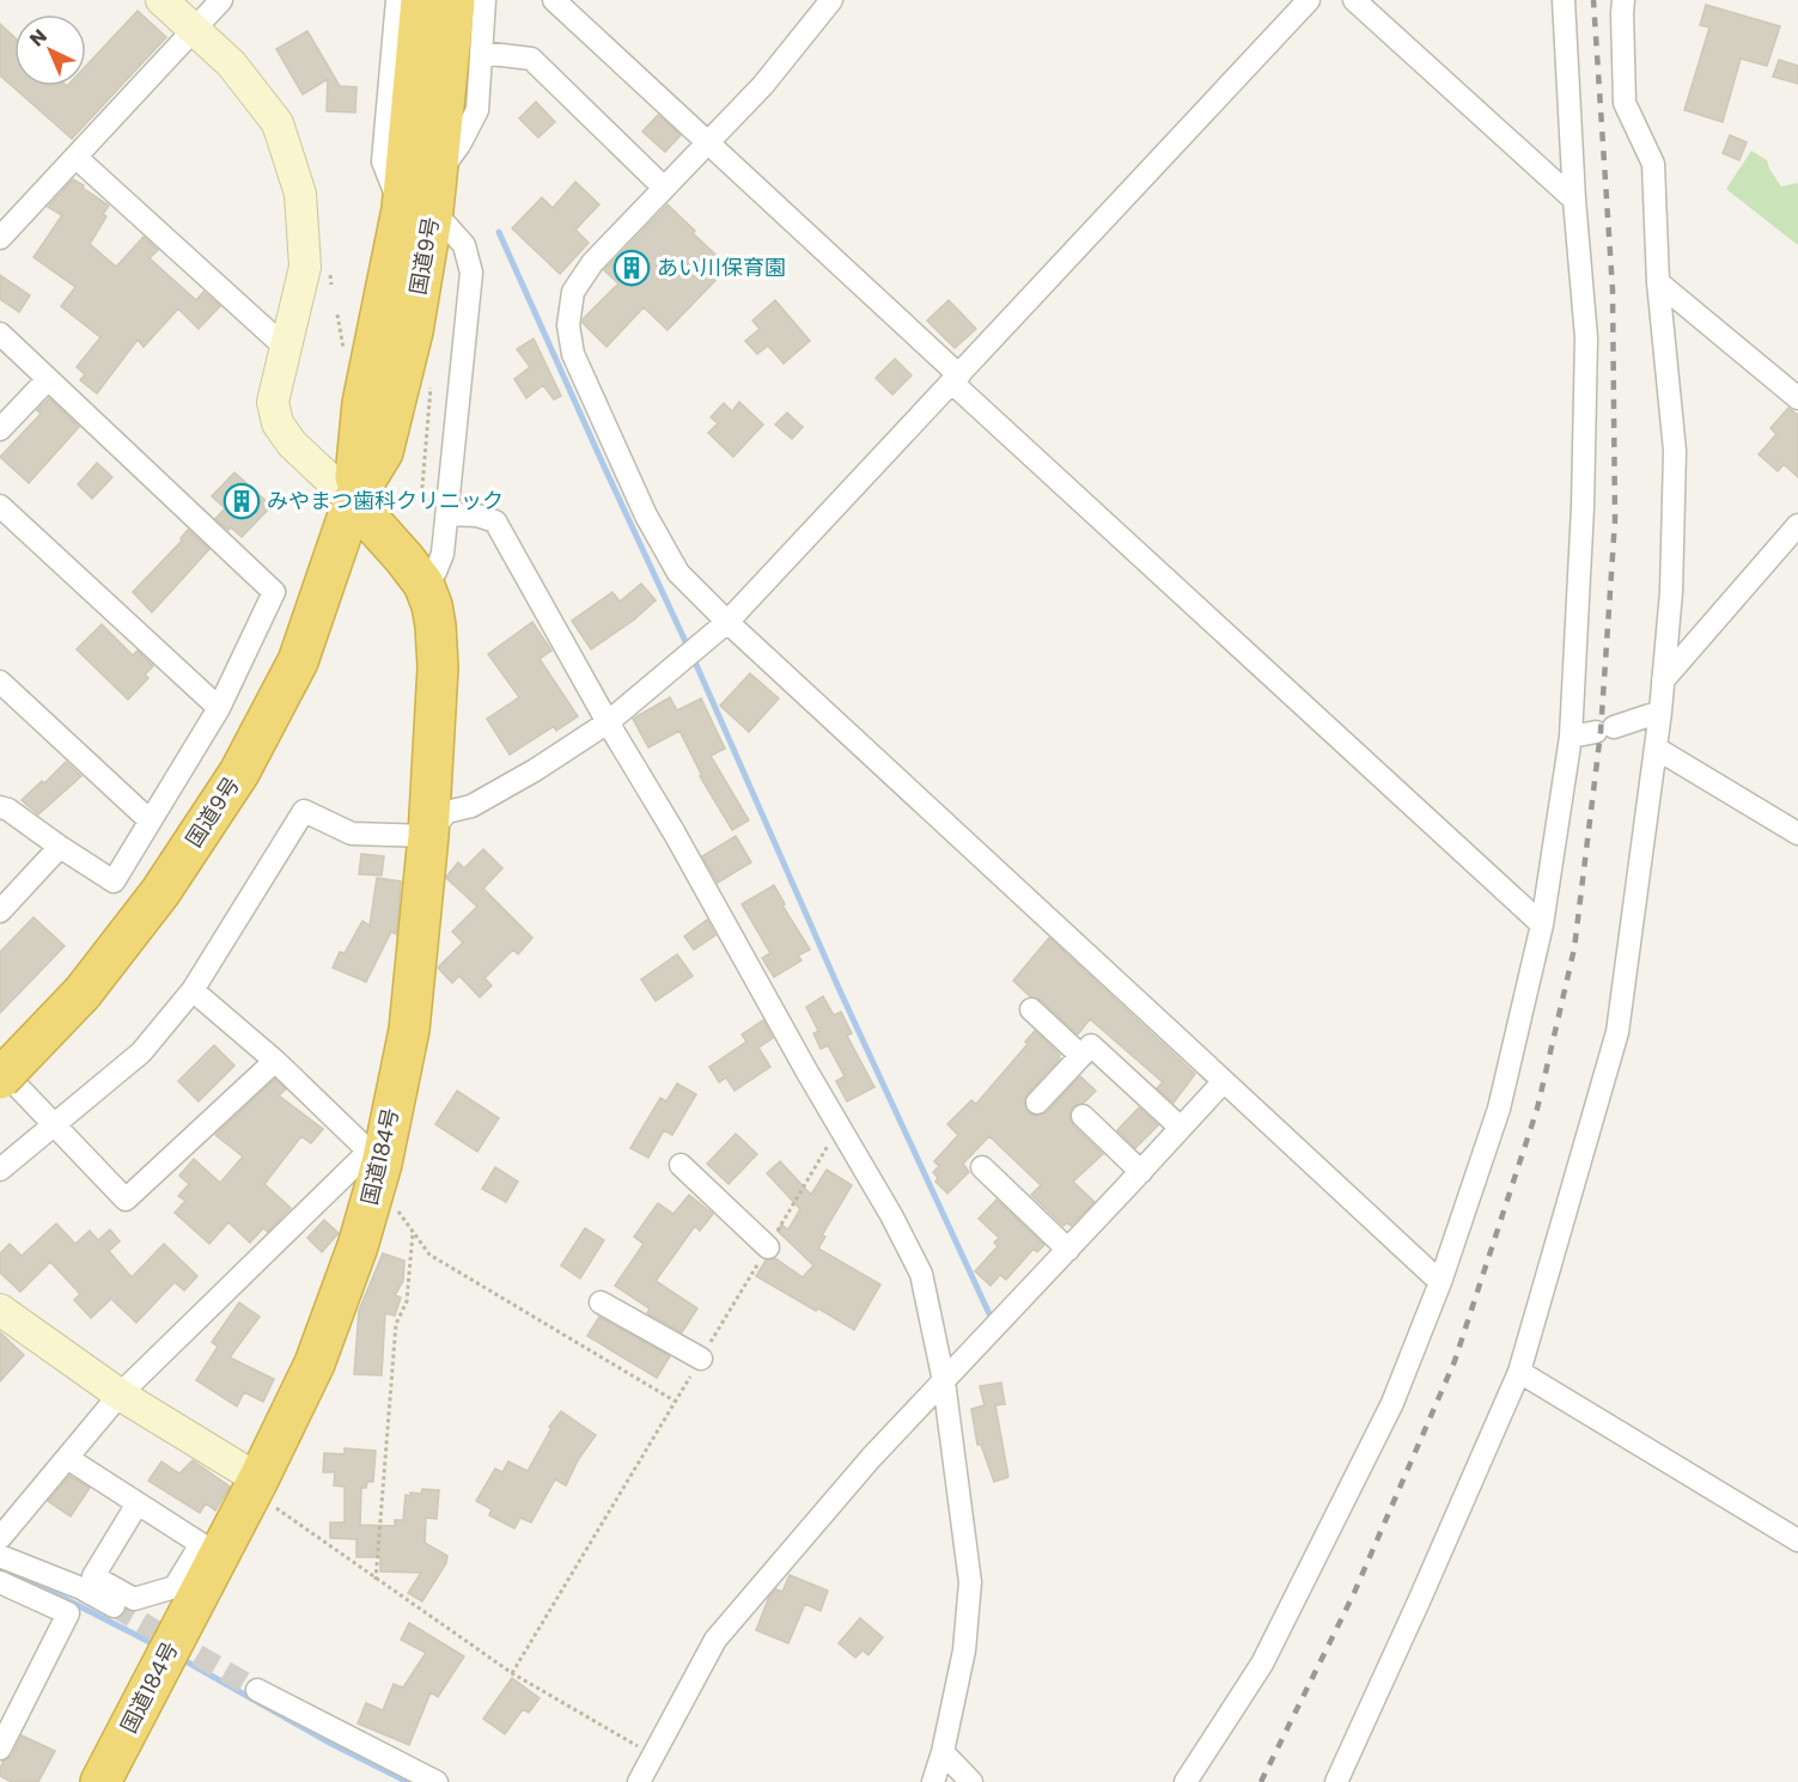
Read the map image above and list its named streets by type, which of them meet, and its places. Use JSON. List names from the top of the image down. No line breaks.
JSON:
{"streets":{"highway":["国道9号","国道184号"]},"crossings":[["国道9号","国道184号"]],"places":{"building":["あい川保育園","みやまつ歯科クリニック"]},"north":"top left"}
